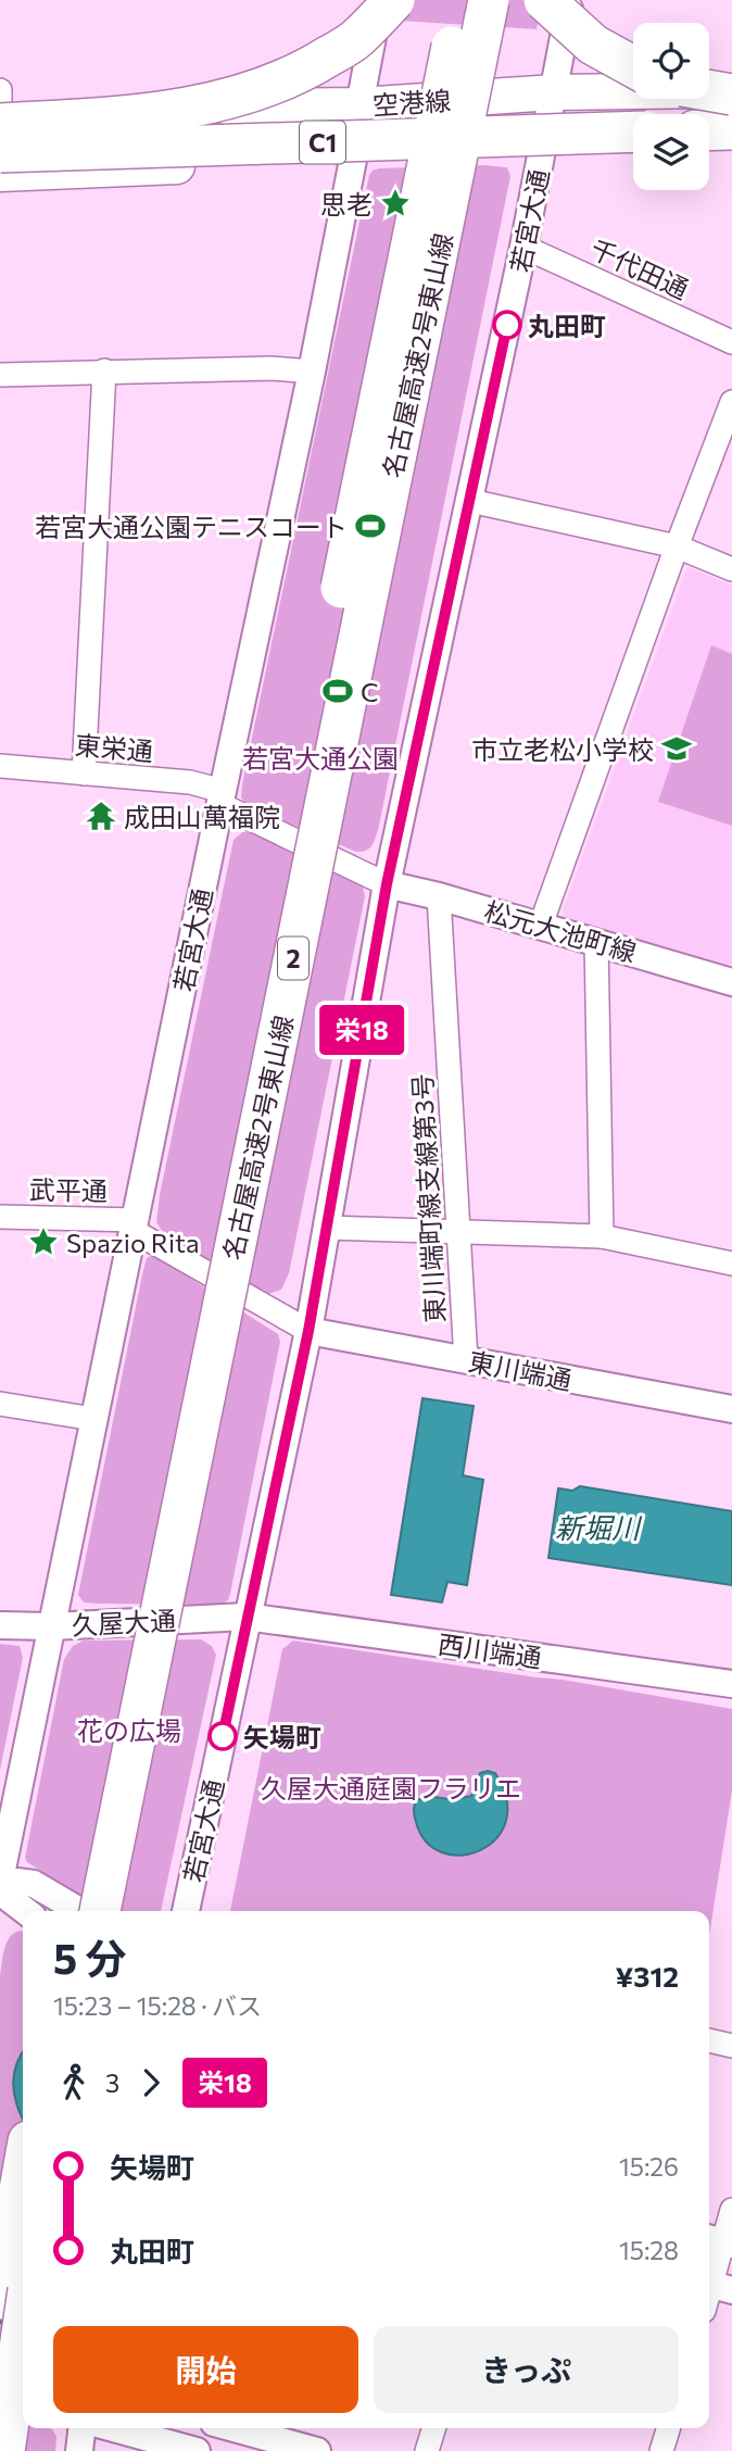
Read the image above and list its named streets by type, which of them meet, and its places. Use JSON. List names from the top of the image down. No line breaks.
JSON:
{"streets":{"highway":["C1","名古屋高速2号東山線","2"],"main road":["空港線"],"street":["若宮大通","千代田通","東栄通","松元大池町線","武平通","東川端町線支線第3号","東川端通","久屋大通","西川端通"]},"crossings":[["空港線","若宮大通"],["若宮大通","千代田通"],["若宮大通","東栄通"],["若宮大通","松元大池町線"],["若宮大通","武平通"],["若宮大通","東川端通"],["若宮大通","久屋大通"],["若宮大通","西川端通"],["東栄通","松元大池町線"],["松元大池町線","東川端町線支線第3号"],["武平通","東川端通"],["東川端町線支線第3号","東川端通"],["久屋大通","西川端通"]],"water":["新堀川"],"parks":["若宮大通公園","花の広場","久屋大通庭園フラリエ"],"places":{"place":["思老","Spazio Rita"],"other":["丸田町","矢場町"],"sports":["若宮大通公園テニスコート","C"],"school or university":["市立老松小学校"],"temple":["成田山萬福院"]},"lines":["bus line 栄18"],"page":{"on_map":"栄18","heading":["5 分","15:23 – 15:28 · バス","¥312"],"legs":["3","栄18"],"list":[{"name":"矢場町","value":"15:26"},{"name":"丸田町","value":"15:28"}],"buttons":["開始","きっぷ"]}}
